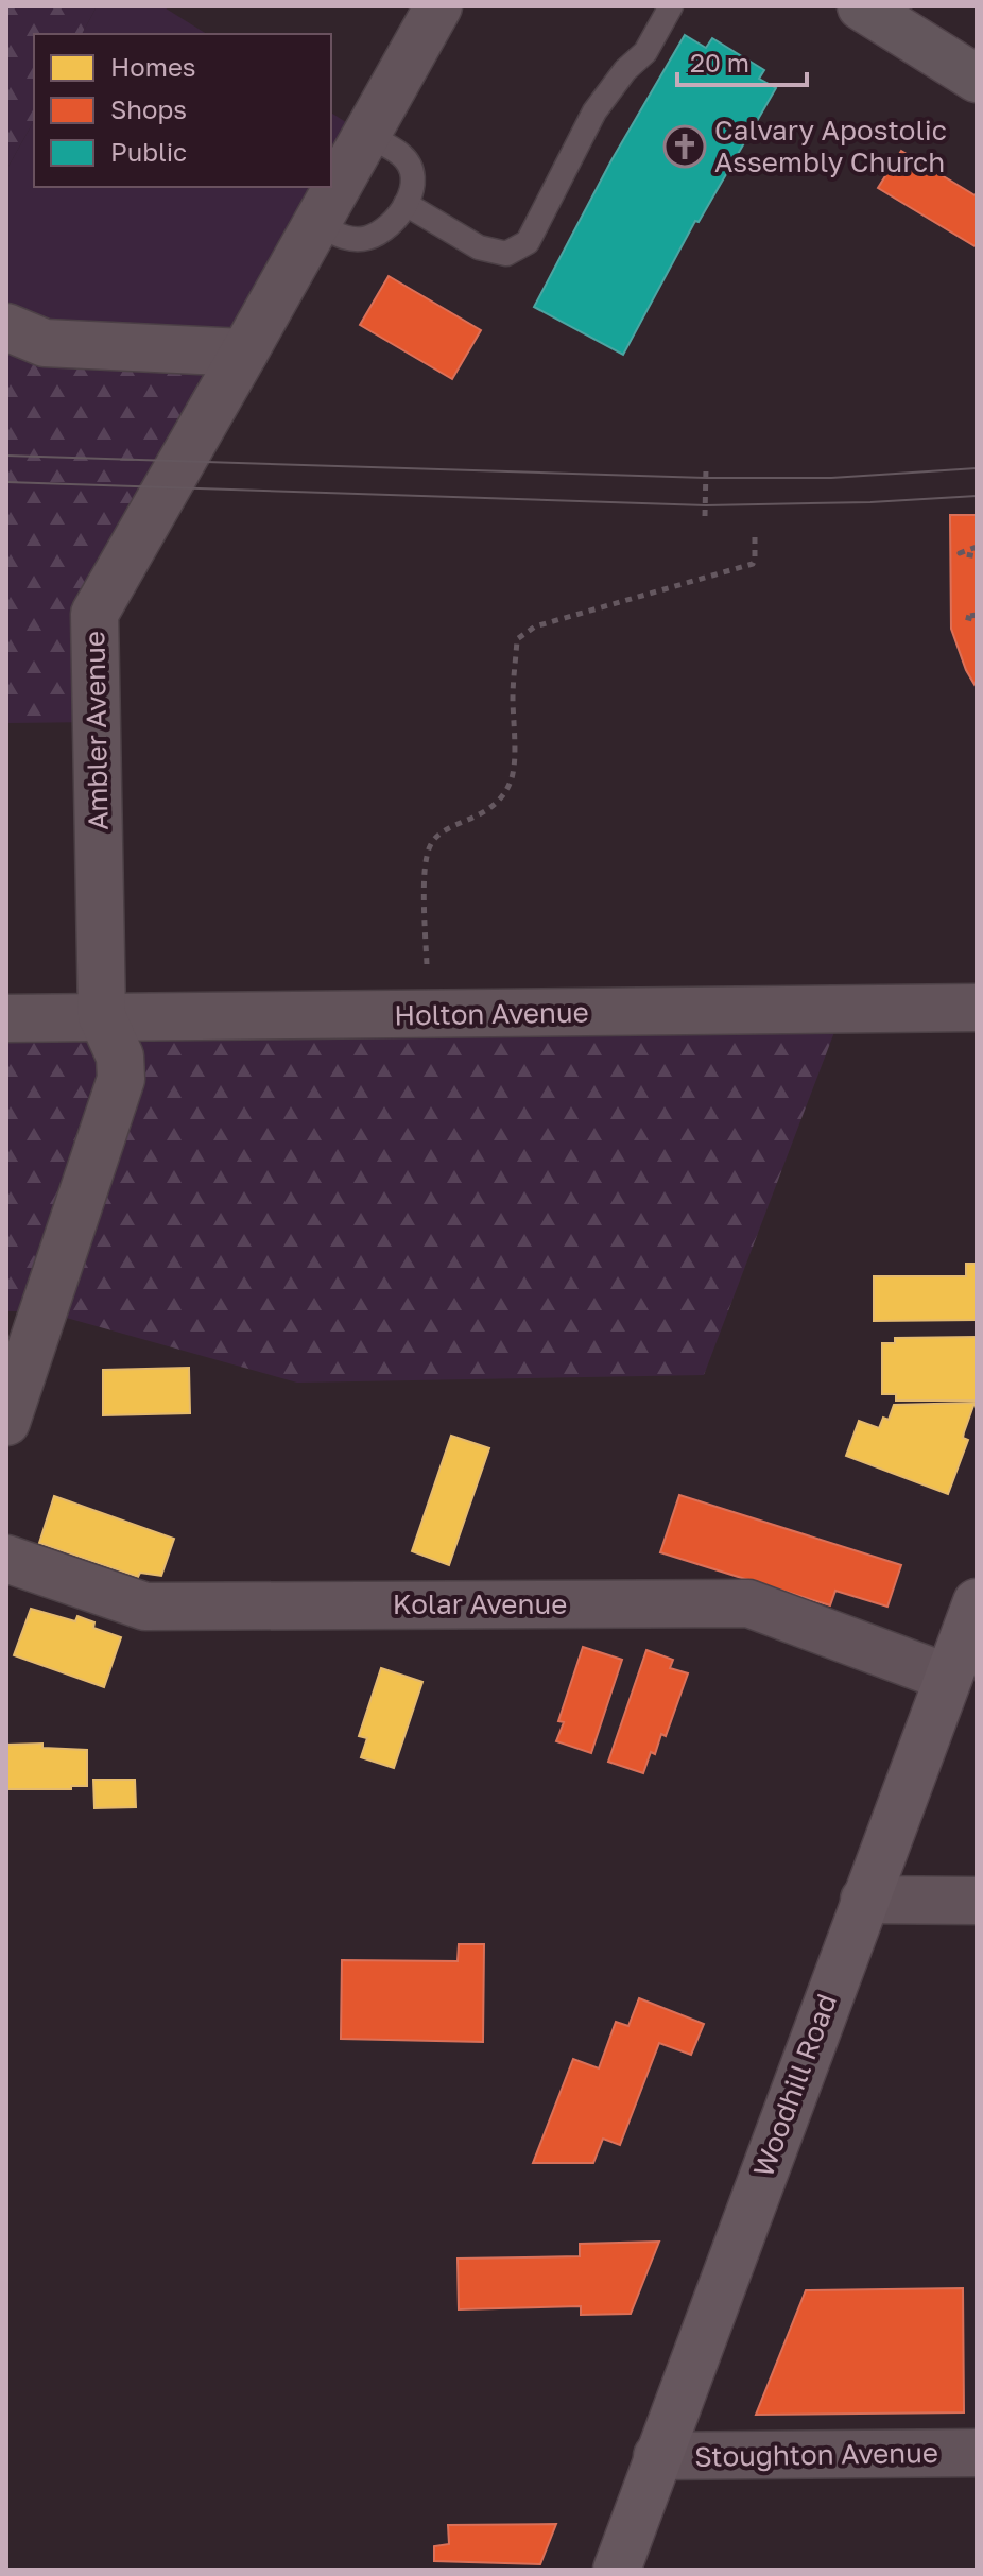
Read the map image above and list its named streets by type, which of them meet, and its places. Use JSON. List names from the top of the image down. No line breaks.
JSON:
{"streets":{"main road":["Woodhill Road"],"street":["Ambler Avenue","Holton Avenue","Kolar Avenue","Stoughton Avenue"]},"crossings":[["Ambler Avenue","Holton Avenue"],["Kolar Avenue","Woodhill Road"],["Woodhill Road","Stoughton Avenue"]],"places":{"church":["Calvary Apostolic Assembly Church"]},"legend":["Homes","Shops","Public"],"scale_bar":"20 m"}
